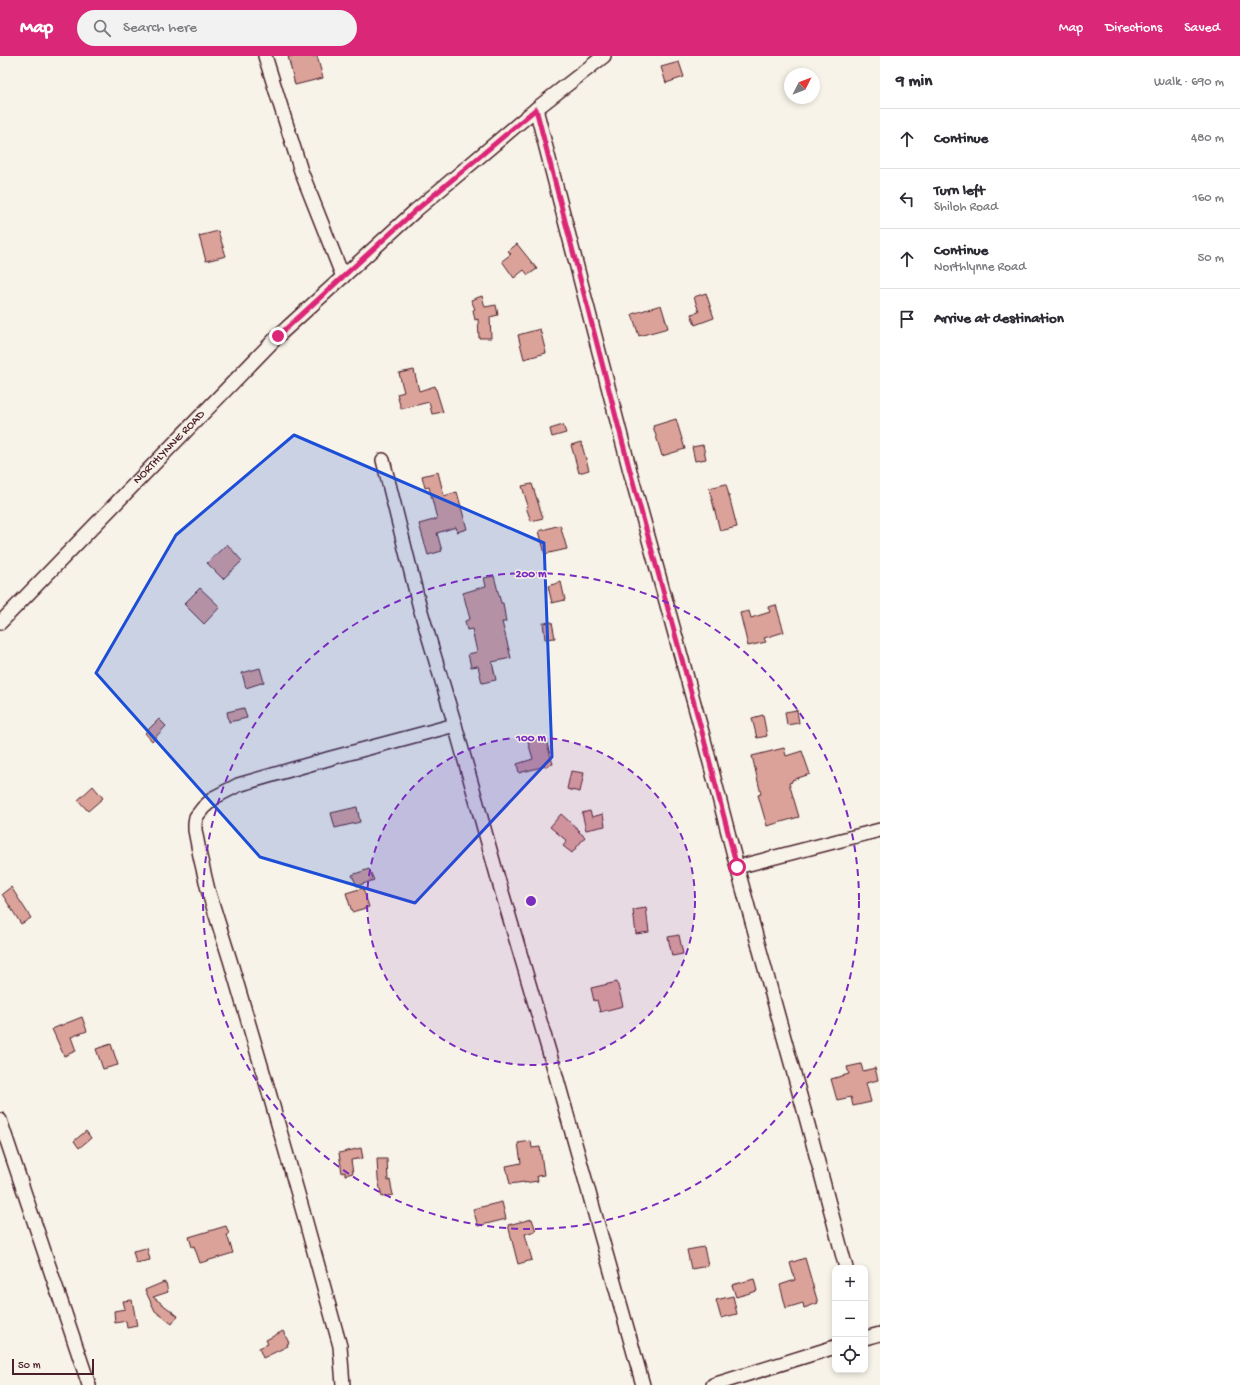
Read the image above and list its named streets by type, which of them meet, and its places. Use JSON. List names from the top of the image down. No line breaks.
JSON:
{"streets":{"street":["NORTHLYNNE ROAD"]},"scale_bar":"50 m","north":"top right","page":{"header":"Map","search":"Search here","nav":["Map","Directions","Saved"],"heading":["9 min","Walk · 690 m"],"list":[["Continue","480 m"],["Turn left","Shiloh Road","160 m"],["Continue","Northlynne Road","50 m"],"Arrive at destination"],"map_buttons":["+","−"],"scale":"50 m"},"rings":["200 m","100 m"]}
